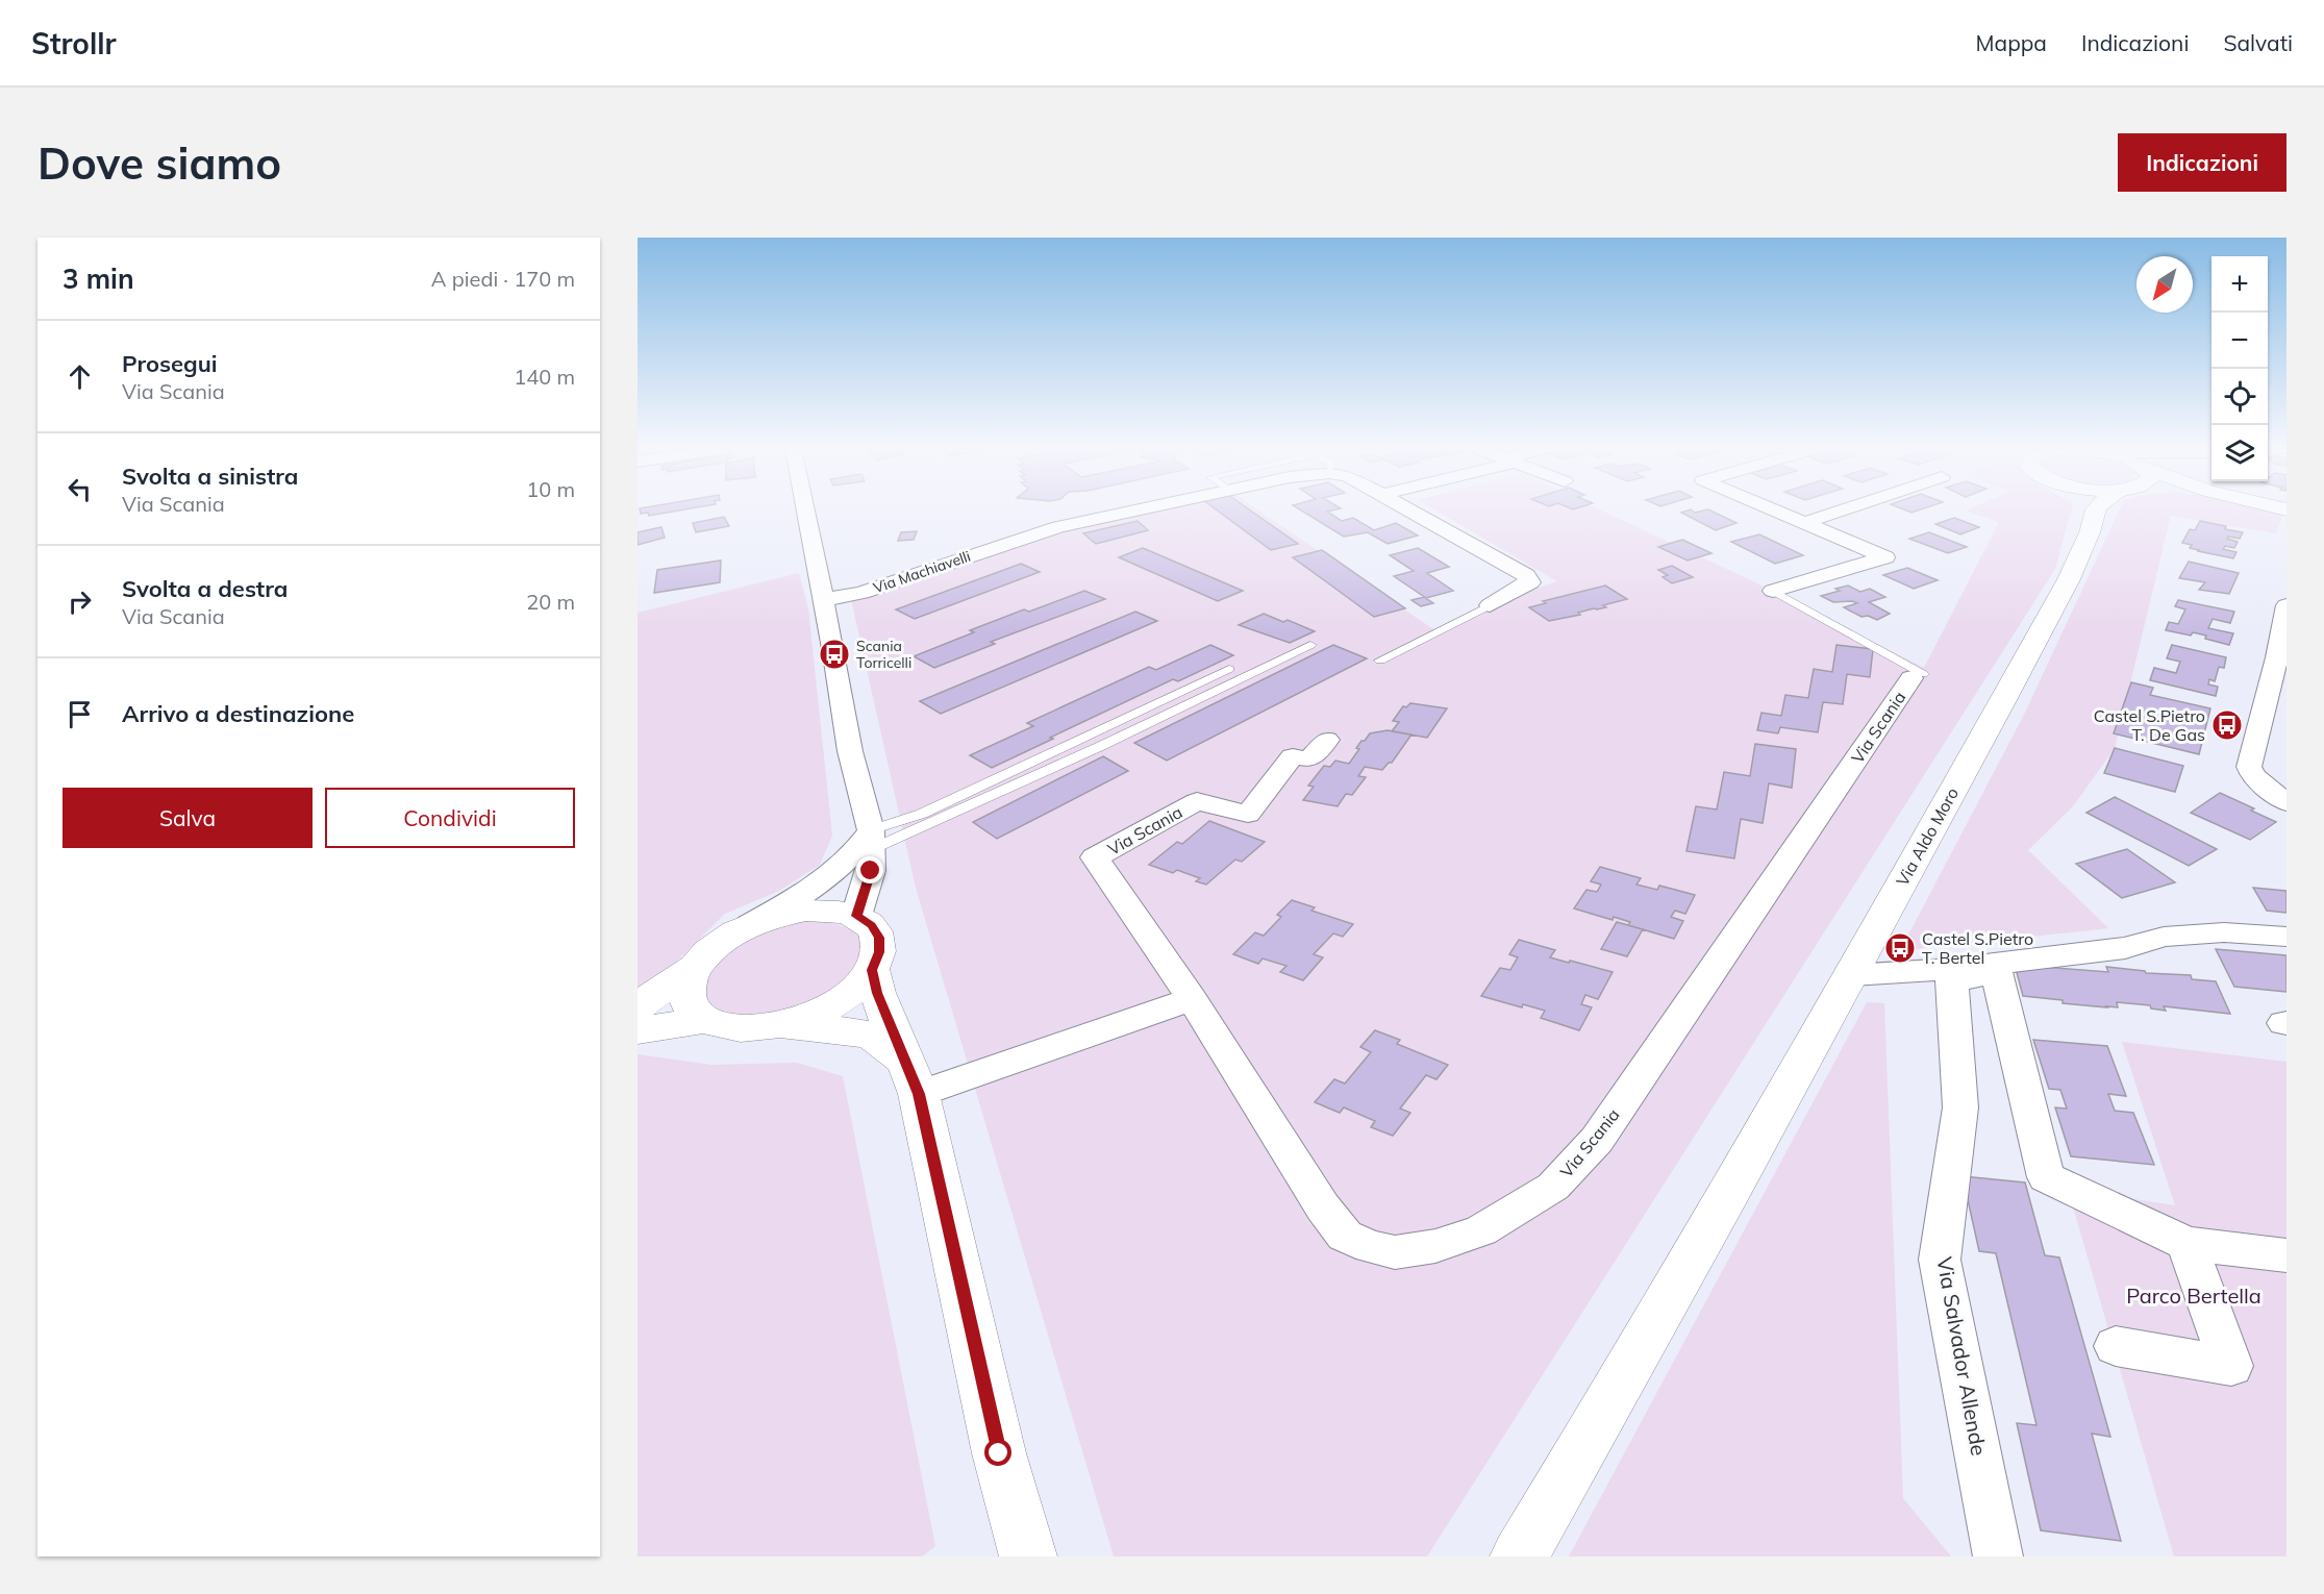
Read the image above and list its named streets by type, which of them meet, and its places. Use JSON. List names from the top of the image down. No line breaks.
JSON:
{"streets":{"main road":["Via Aldo Moro"],"street":["Via Machiavelli","Via Scania","Via Salvador Allende"]},"parks":["Parco Bertella"],"places":{"bus stop":["Scania Torricelli","Castel S.Pietro T. De Gas","Castel S.Pietro T. Bertel"]},"north":"bottom left","page":{"header":"Strollr","nav":["Mappa","Indicazioni","Salvati"],"buttons":["Indicazioni",["Salva","Condividi"]],"title":"Dove siamo","heading":["3 min","A piedi · 170 m"],"map_buttons":["+","−"],"list":[["Prosegui","Via Scania","140 m"],["Svolta a sinistra","Via Scania","10 m"],["Svolta a destra","Via Scania","20 m"],"Arrivo a destinazione"]}}
